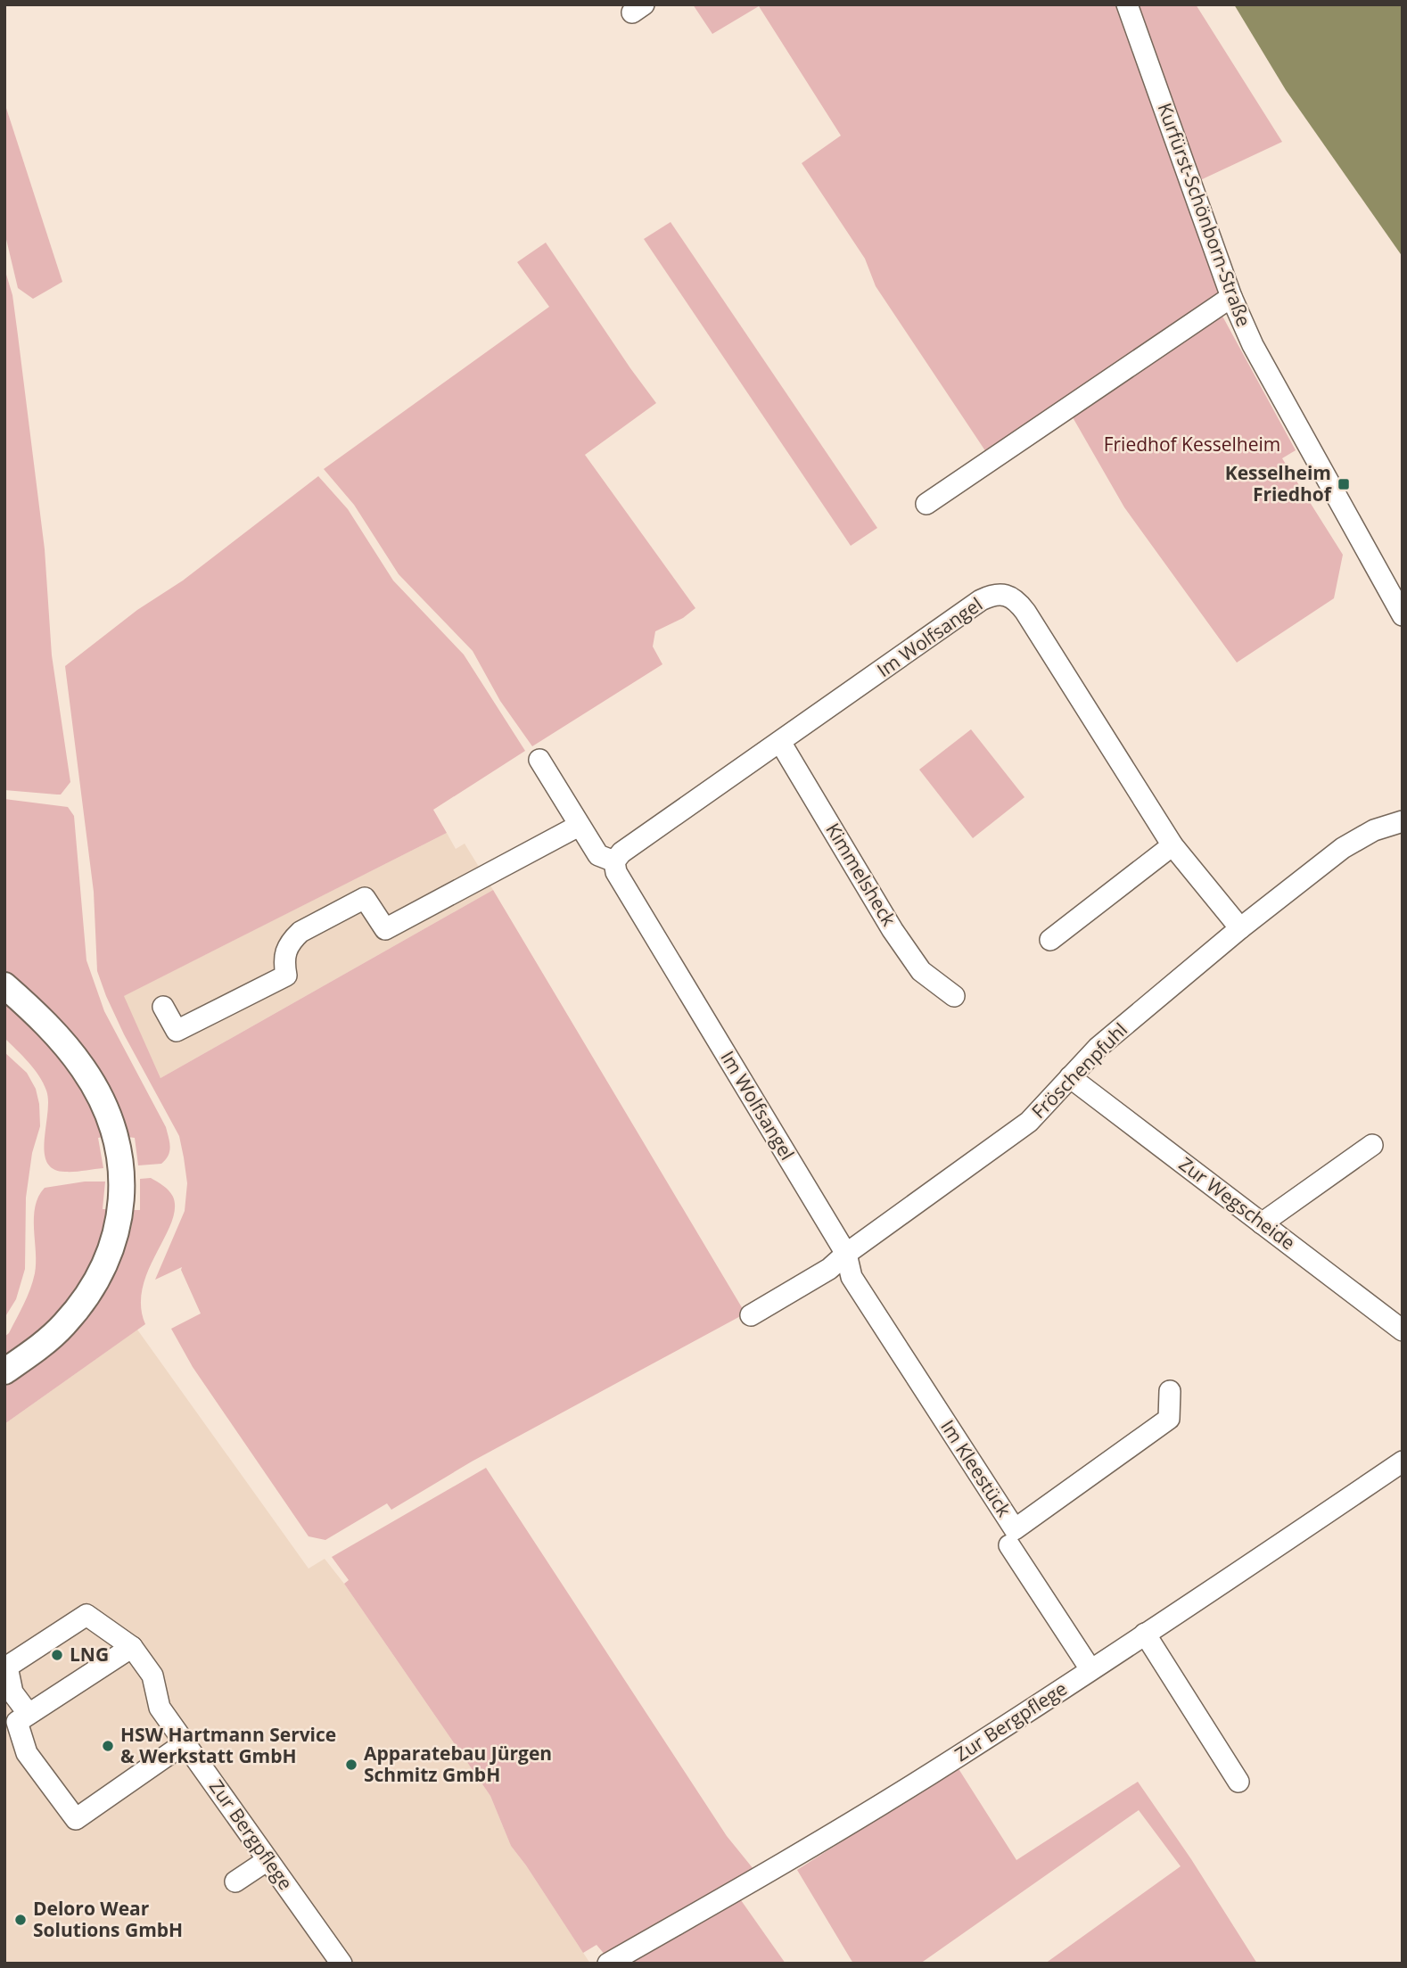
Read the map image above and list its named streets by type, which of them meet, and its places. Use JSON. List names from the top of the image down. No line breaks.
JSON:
{"streets":{"street":["Kurfürst-Schönborn-Straße","Im Wolfsangel","Kimmelsheck","Fröschenpfuhl","Zur Wegscheide","Im Kleestück","Zur Bergpflege"]},"crossings":[["Im Wolfsangel","Kimmelsheck"],["Im Wolfsangel","Fröschenpfuhl"],["Im Wolfsangel","Im Kleestück"],["Fröschenpfuhl","Zur Wegscheide"],["Fröschenpfuhl","Im Kleestück"]],"parks":["Friedhof Kesselheim"],"places":{"transit":["Kesselheim Friedhof"],"other":["LNG","HSW Hartmann Service & Werkstatt GmbH","Apparatebau Jürgen Schmitz GmbH","Deloro Wear Solutions GmbH"]}}
